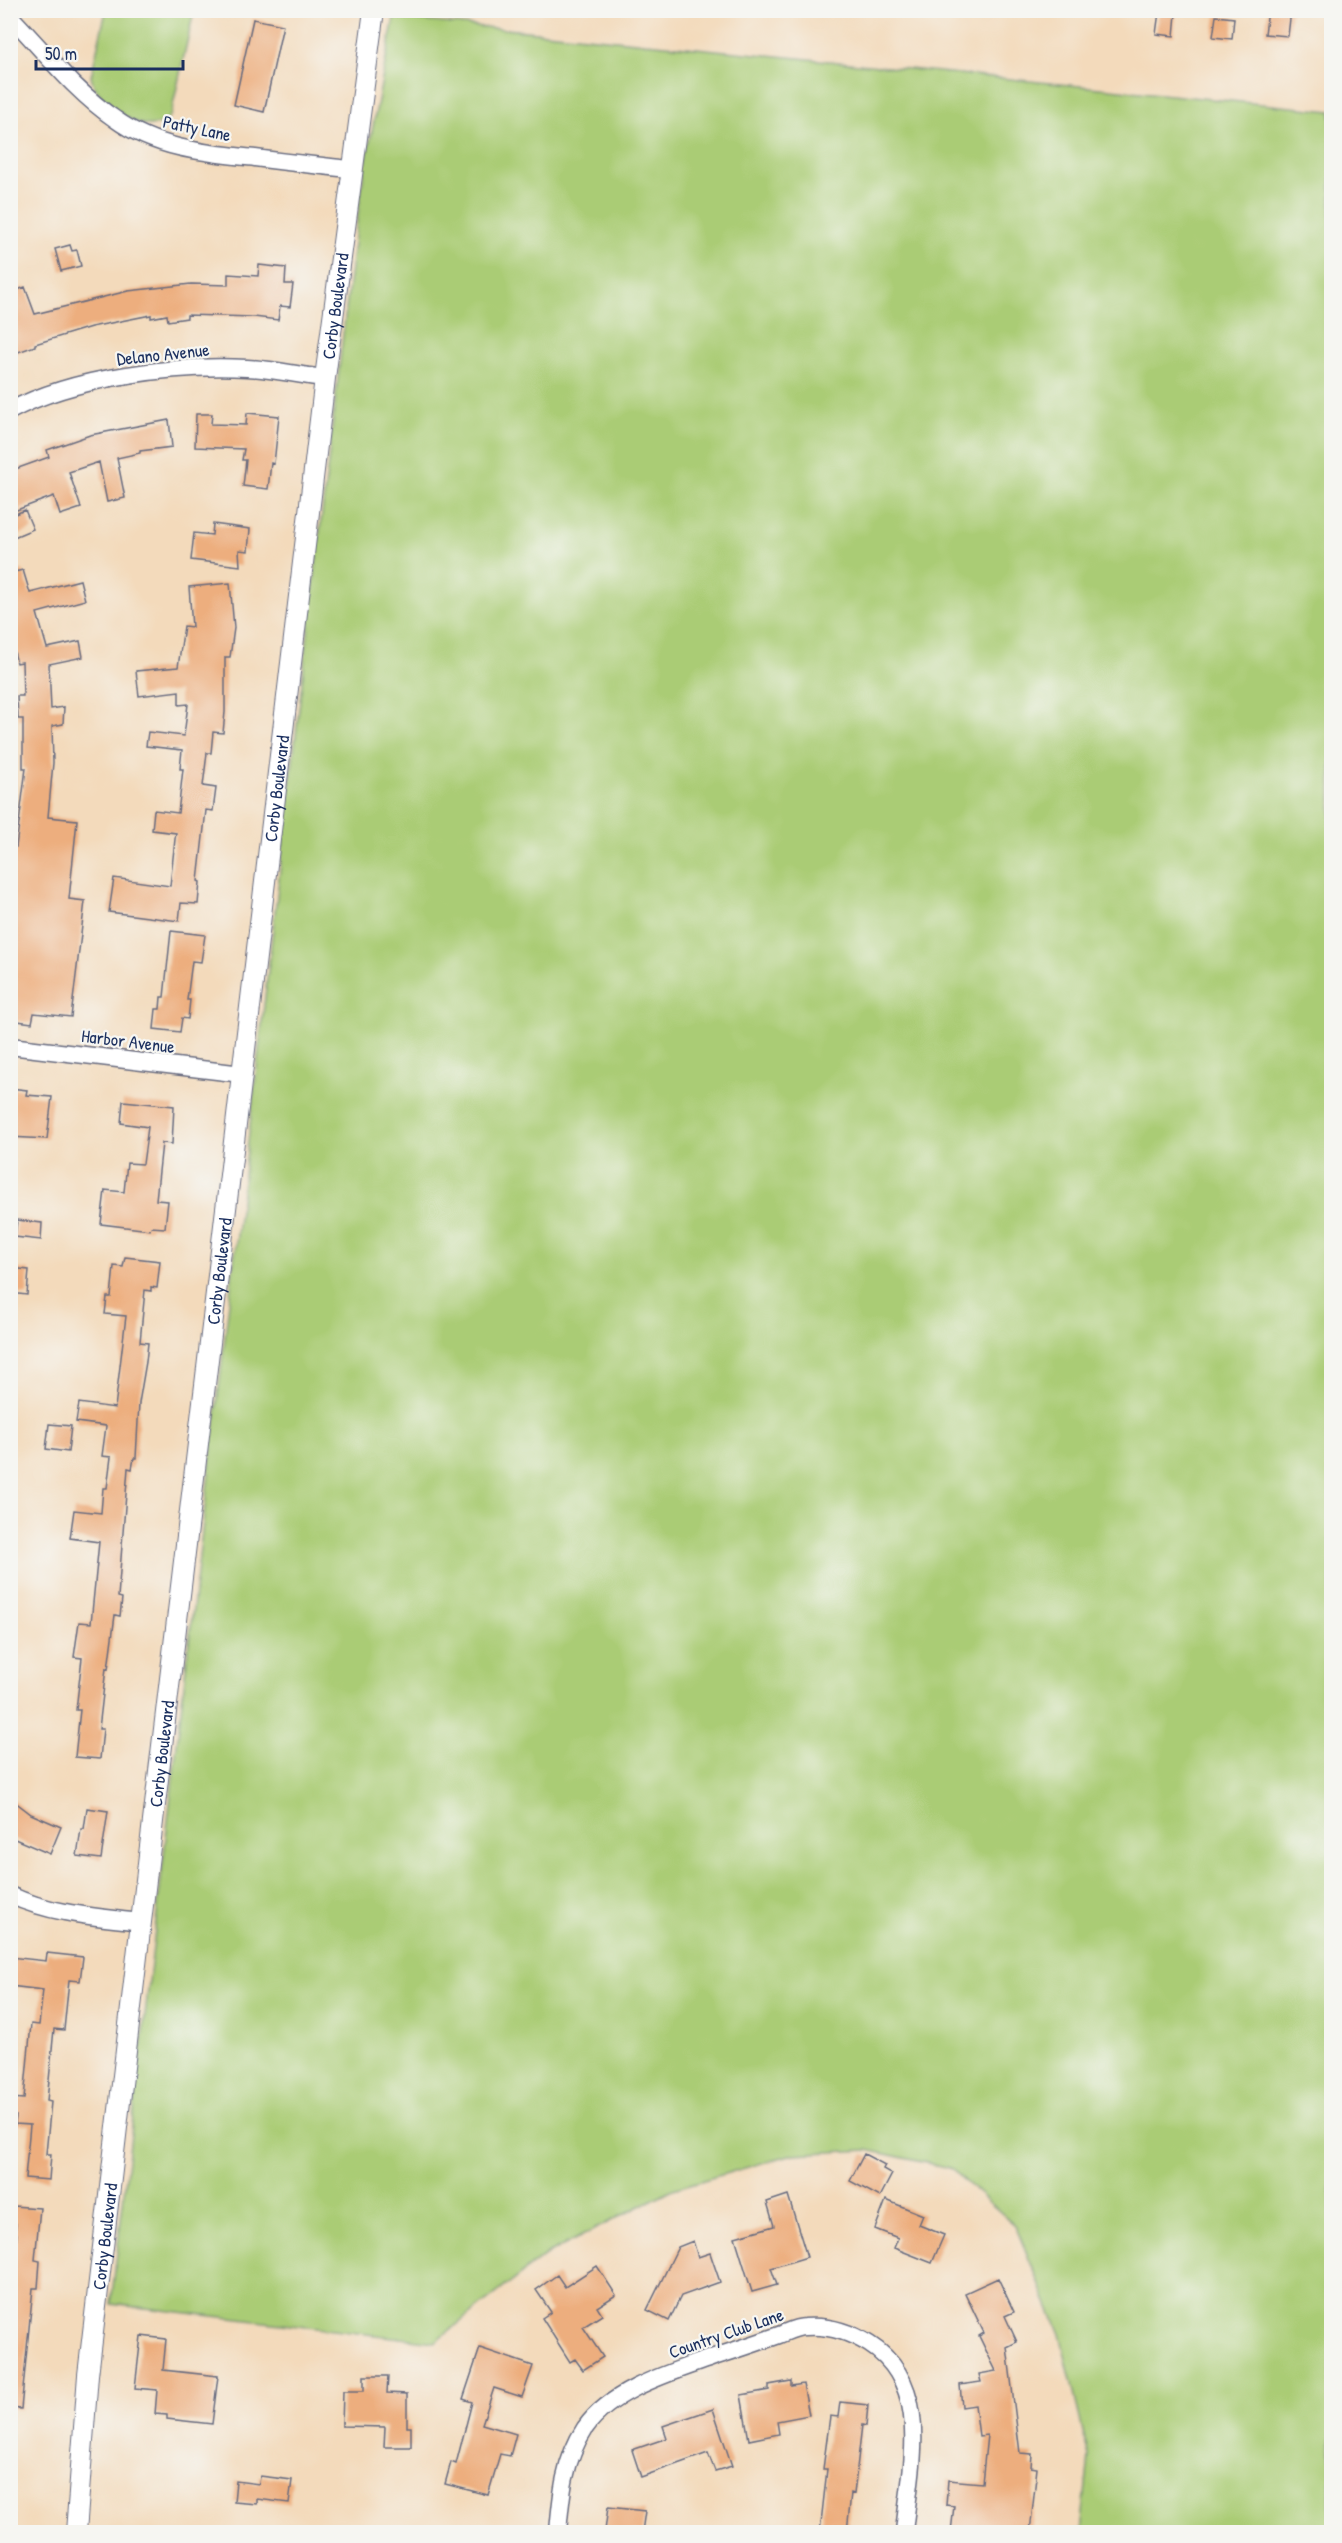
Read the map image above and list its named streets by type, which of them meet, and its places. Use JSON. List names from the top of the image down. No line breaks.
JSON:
{"streets":{"street":["Patty Lane","Corby Boulevard","Delano Avenue","Harbor Avenue","Country Club Lane"]},"crossings":[["Patty Lane","Corby Boulevard"],["Corby Boulevard","Delano Avenue"],["Corby Boulevard","Harbor Avenue"]],"scale_bar":"50 m"}
